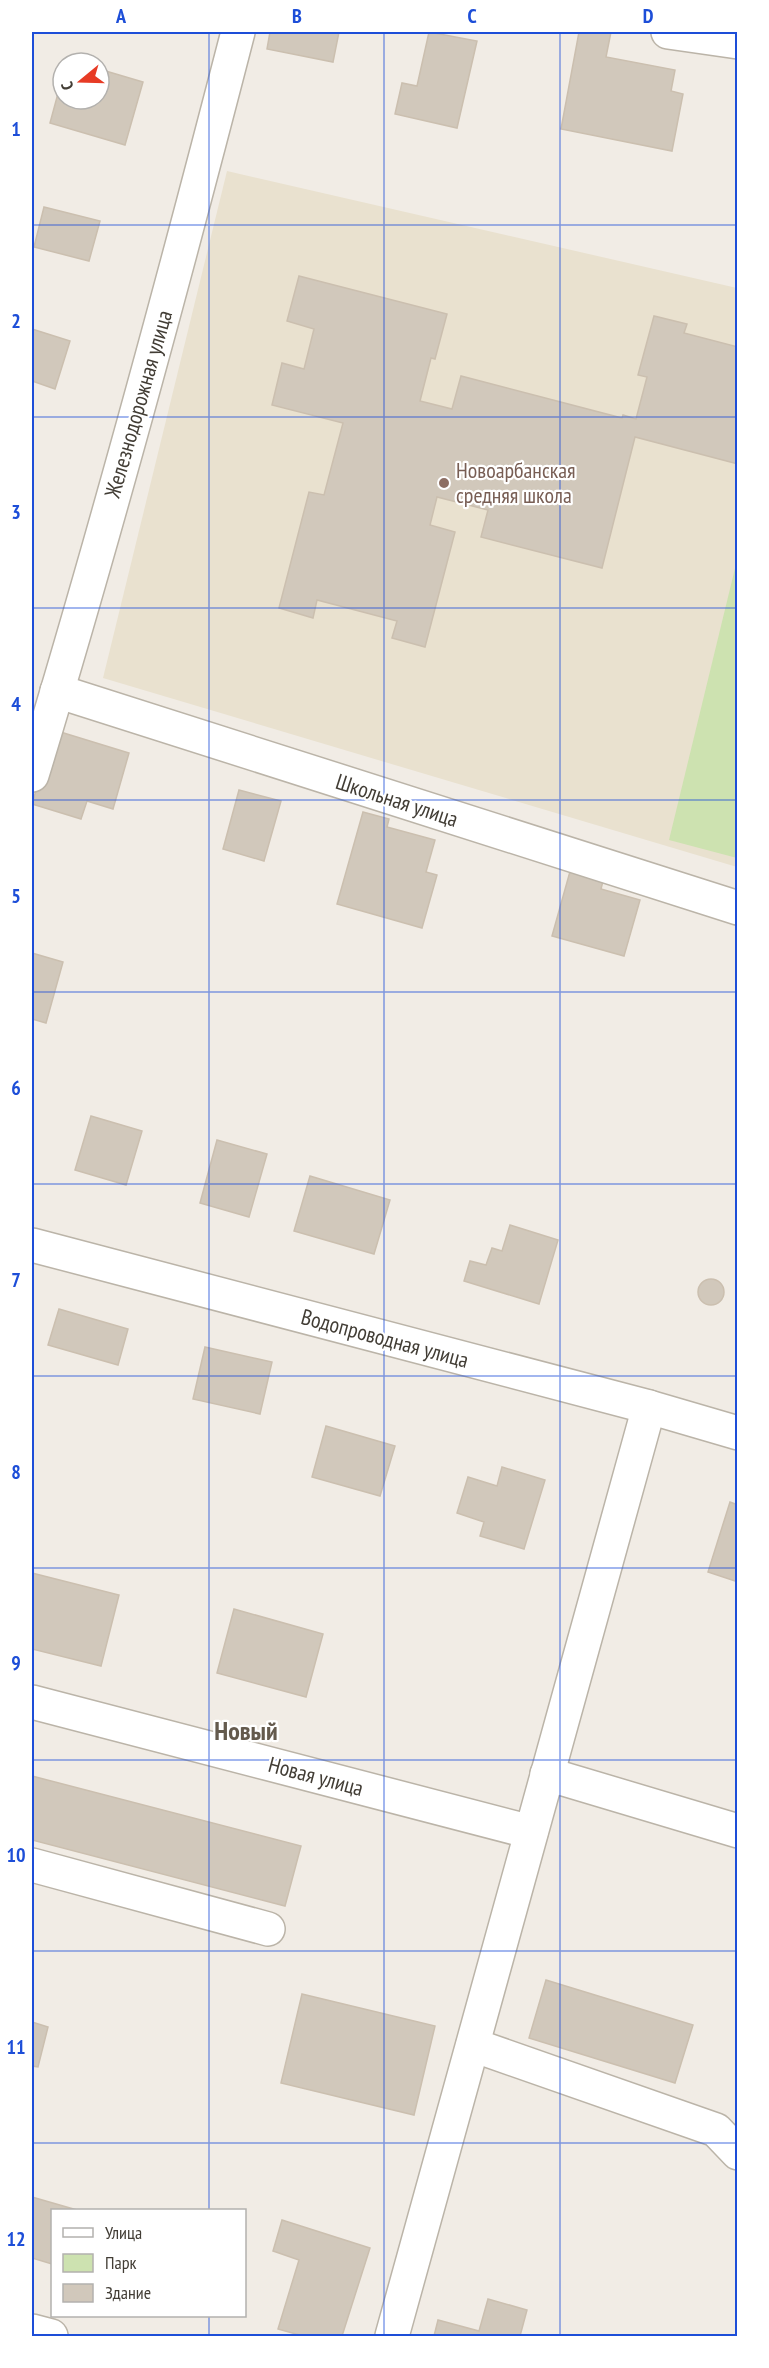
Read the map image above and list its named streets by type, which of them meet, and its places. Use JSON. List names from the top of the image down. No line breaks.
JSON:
{"streets":{"street":["Железнодорожная улица","Школьная улица","Водопроводная улица","Новая улица"]},"crossings":[["Железнодорожная улица","Школьная улица"]],"districts":["Новый"],"places":["Новоарбанская средняя школа"],"legend":["Улица","Парк","Здание"],"north":"left","grid":{"columns":["A","B","C","D"],"rows":["1","2","3","4","5","6","7","8","9","10","11","12"]}}
